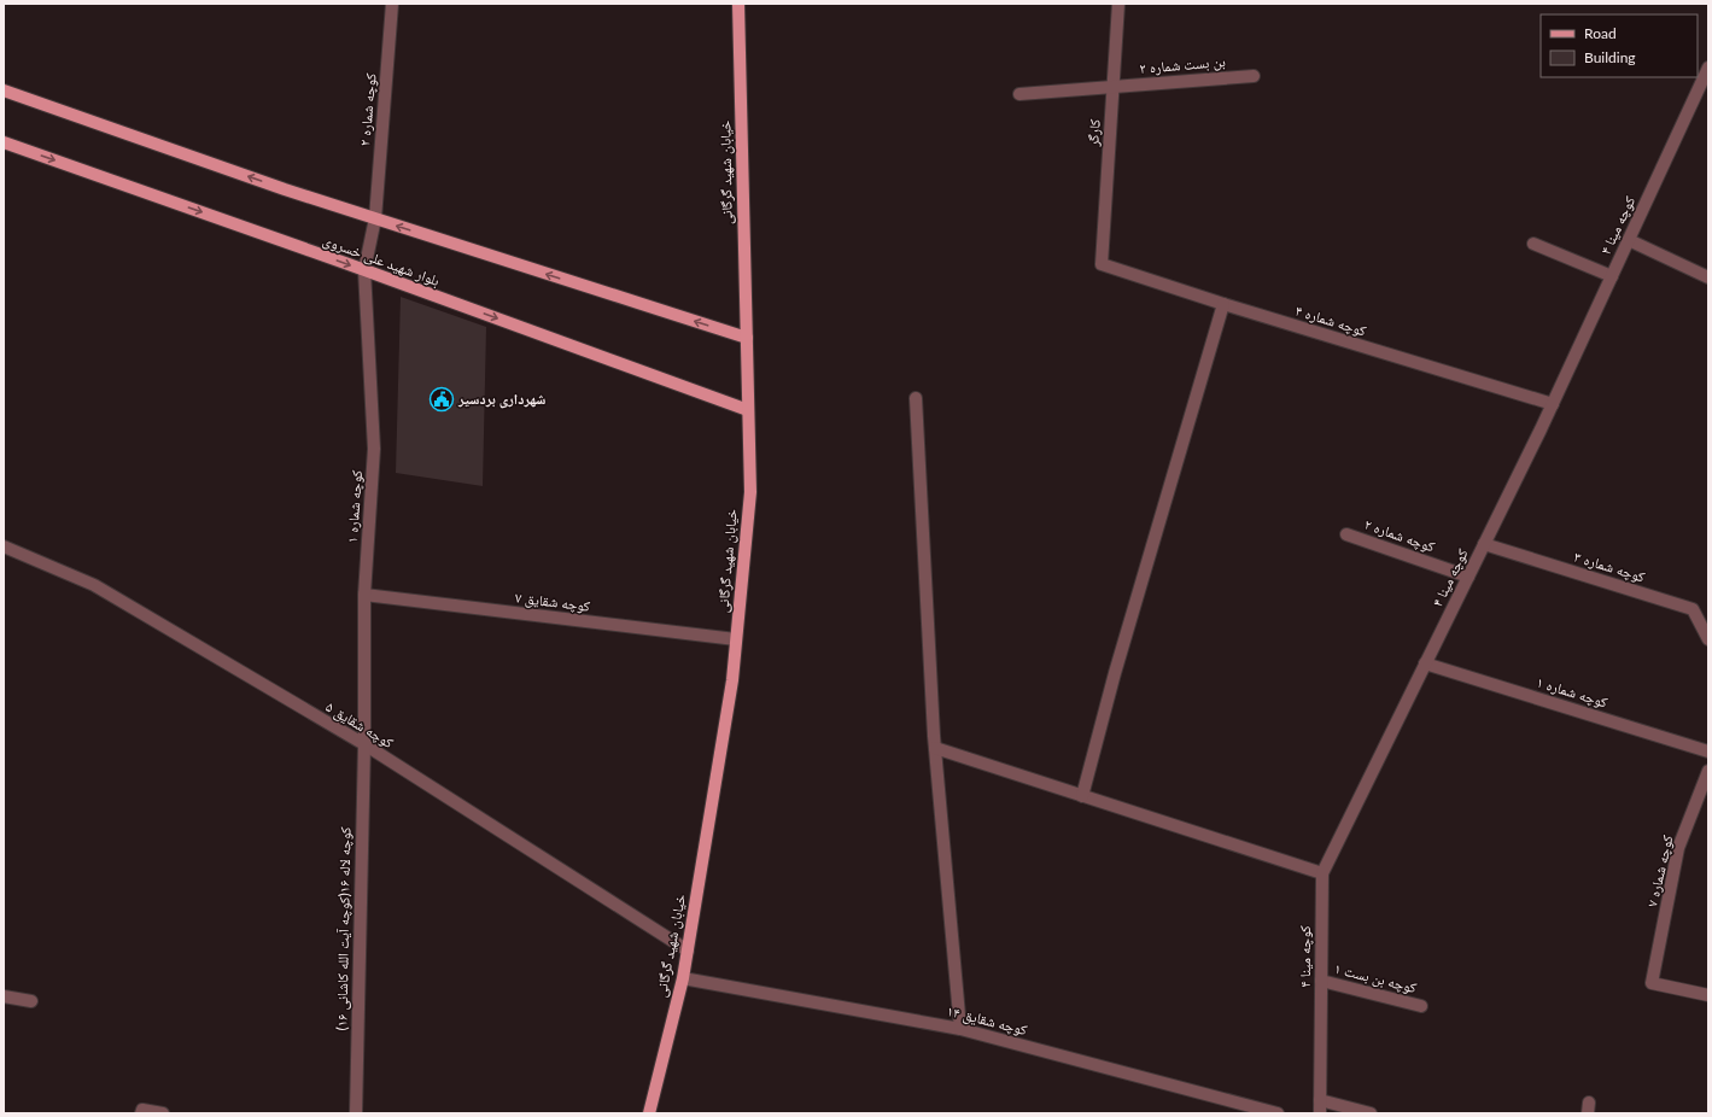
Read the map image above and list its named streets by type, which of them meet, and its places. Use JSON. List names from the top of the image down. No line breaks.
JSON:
{"streets":{"main road":["خیابان شهید گرگانی","بلوار شهید علی خسروی"],"street":["بن بست شماره ۲","کوچه شماره ۲","کارگر","کوچه مینا ۴","کوچه شماره ۴","کوچه شماره ۱","کوچه شماره ۳","کوچه شقایق ۷","کوچه شقایق ۵","کوچه شماره ۷","کوچه لاله ۱۶(کوچه آیت الله کاشانی ۱۶)","کوچه بن بست ۱","کوچه شقایق ۱۴"]},"crossings":[["بن بست شماره ۲","کارگر"],["کوچه شماره ۲","کوچه مینا ۴"],["کوچه شماره ۲","بلوار شهید علی خسروی"],["کوچه شماره ۲","کوچه شماره ۱"],["کارگر","کوچه شماره ۴"],["خیابان شهید گرگانی","بلوار شهید علی خسروی"],["خیابان شهید گرگانی","کوچه شقایق ۷"],["خیابان شهید گرگانی","کوچه شقایق ۵"],["خیابان شهید گرگانی","کوچه شقایق ۱۴"],["کوچه مینا ۴","کوچه شماره ۴"],["کوچه مینا ۴","کوچه شماره ۱"],["کوچه مینا ۴","کوچه شماره ۳"],["کوچه مینا ۴","کوچه بن بست ۱"],["بلوار شهید علی خسروی","کوچه شماره ۱"],["کوچه شماره ۱","کوچه شقایق ۷"],["کوچه شماره ۱","کوچه شقایق ۵"],["کوچه شماره ۱","کوچه لاله ۱۶(کوچه آیت الله کاشانی ۱۶)"],["کوچه شقایق ۵","کوچه لاله ۱۶(کوچه آیت الله کاشانی ۱۶)"]],"places":{"public building":["شهرداری بردسیر"]},"legend":["Road","Building"]}
